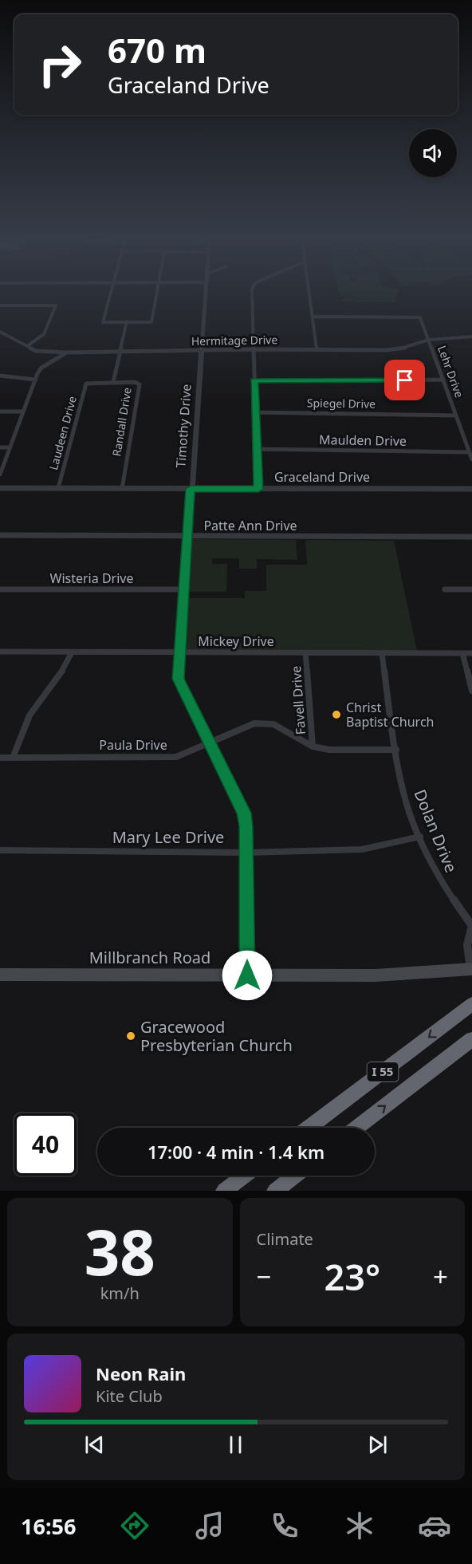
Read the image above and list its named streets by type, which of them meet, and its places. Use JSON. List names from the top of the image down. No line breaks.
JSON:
{"streets":{"highway":["I 55"],"main road":["Millbranch Road"],"street":["Hermitage Drive","Lehr Drive","Spiegel Drive","Randall Drive","Timothy Drive","Laudeen Drive","Maulden Drive","Graceland Drive","Patte Ann Drive","Wisteria Drive","Mickey Drive","Favell Drive","Paula Drive","Dolan Drive","Mary Lee Drive"]},"crossings":[["Hermitage Drive","Lehr Drive"],["Hermitage Drive","Timothy Drive"],["Lehr Drive","Spiegel Drive"],["Lehr Drive","Maulden Drive"],["Randall Drive","Laudeen Drive"],["Randall Drive","Graceland Drive"],["Timothy Drive","Graceland Drive"],["Timothy Drive","Patte Ann Drive"],["Timothy Drive","Wisteria Drive"],["Timothy Drive","Mickey Drive"],["Timothy Drive","Paula Drive"],["Timothy Drive","Mary Lee Drive"],["Timothy Drive","Millbranch Road"],["Laudeen Drive","Graceland Drive"],["Mickey Drive","Favell Drive"],["Mickey Drive","Dolan Drive"],["Favell Drive","Paula Drive"],["Paula Drive","Dolan Drive"],["Dolan Drive","Mary Lee Drive"]],"places":["Christ Baptist Church","Gracewood Presbyterian Church"],"page":{"turn":["670 m","Graceland Drive"],"limit":"40","trip":"17:00 · 4 min · 1.4 km","tile":[["38","km/h"],"Climate"],"heat":["−","23°","+"],"song":["Neon Rain","Kite Club"],"tabs":"16:56"}}
